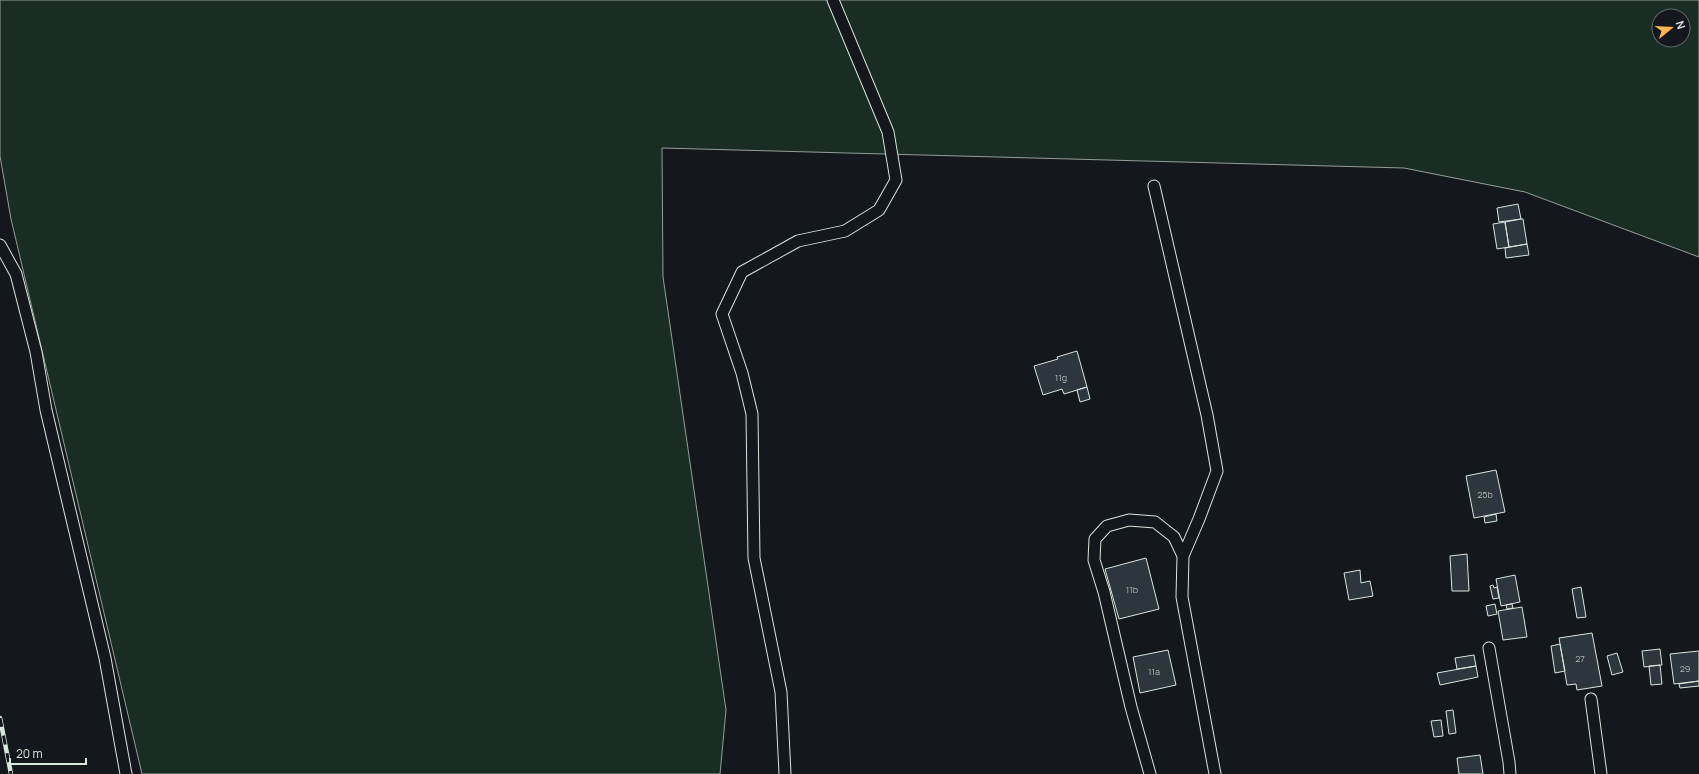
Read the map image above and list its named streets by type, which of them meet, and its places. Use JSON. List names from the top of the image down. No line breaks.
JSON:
{"house_numbers":["11g","25b","11b","27","29","11a"],"scale_bar":"20 m","north":"right"}
